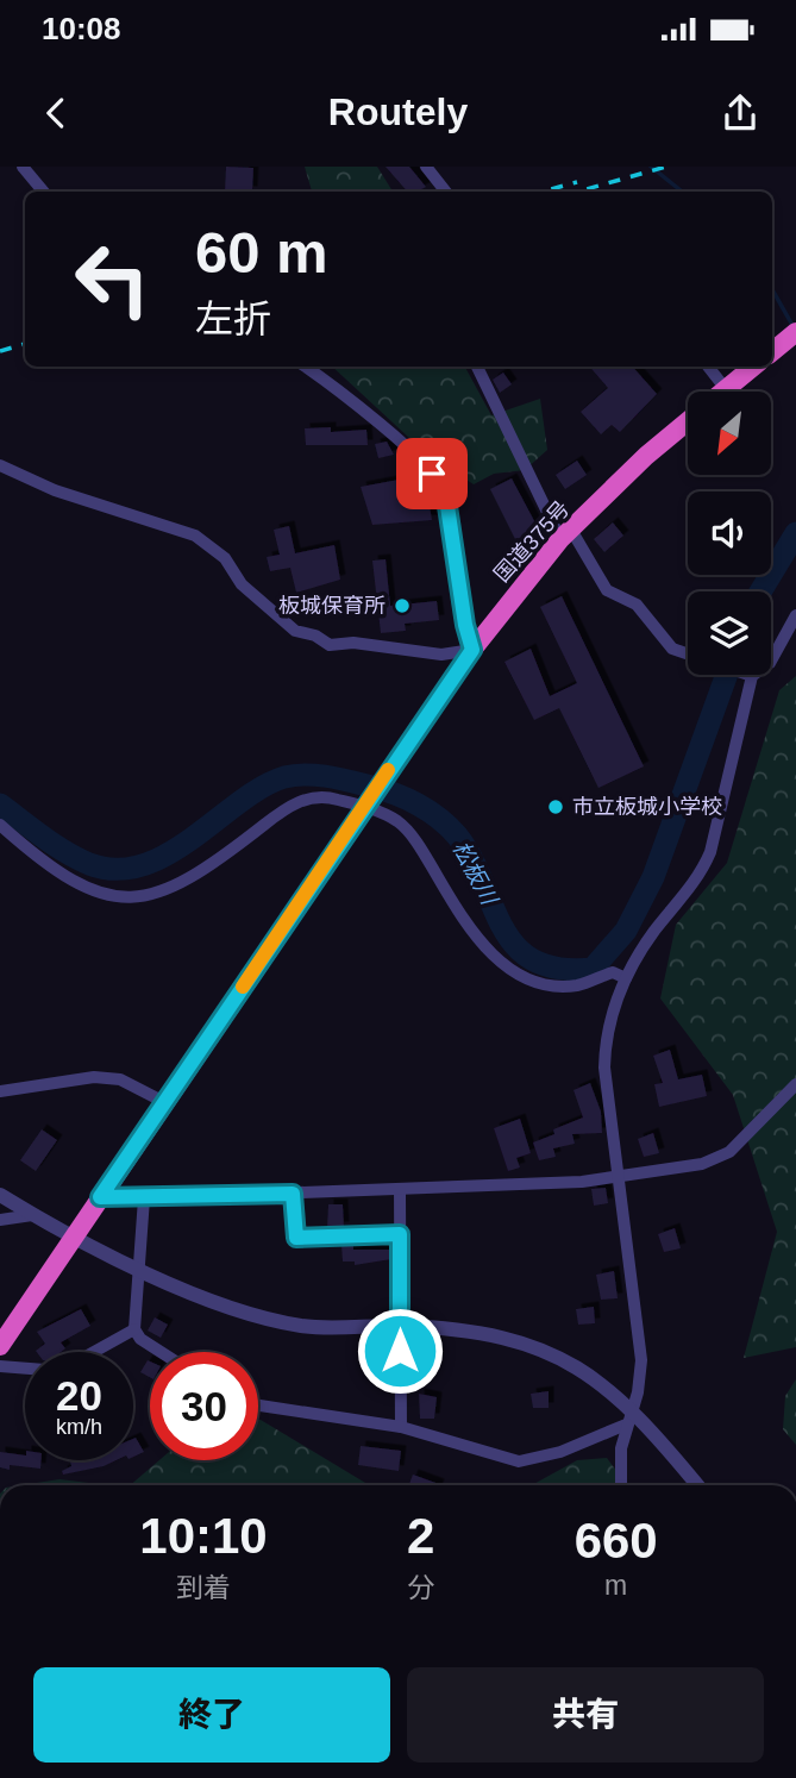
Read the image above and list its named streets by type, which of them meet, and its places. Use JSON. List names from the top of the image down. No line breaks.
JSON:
{"streets":{"highway":["国道375号"]},"water":["松板川"],"places":["板城保育所","市立板城小学校"],"north":"bottom left","page":{"status":"10:08","header":"Routely","turn":["60 m","左折"],"speed":"20 km/h","limit":"30","eta":["10:10","到着","2","分","660","m"],"buttons":["終了","共有"]}}
